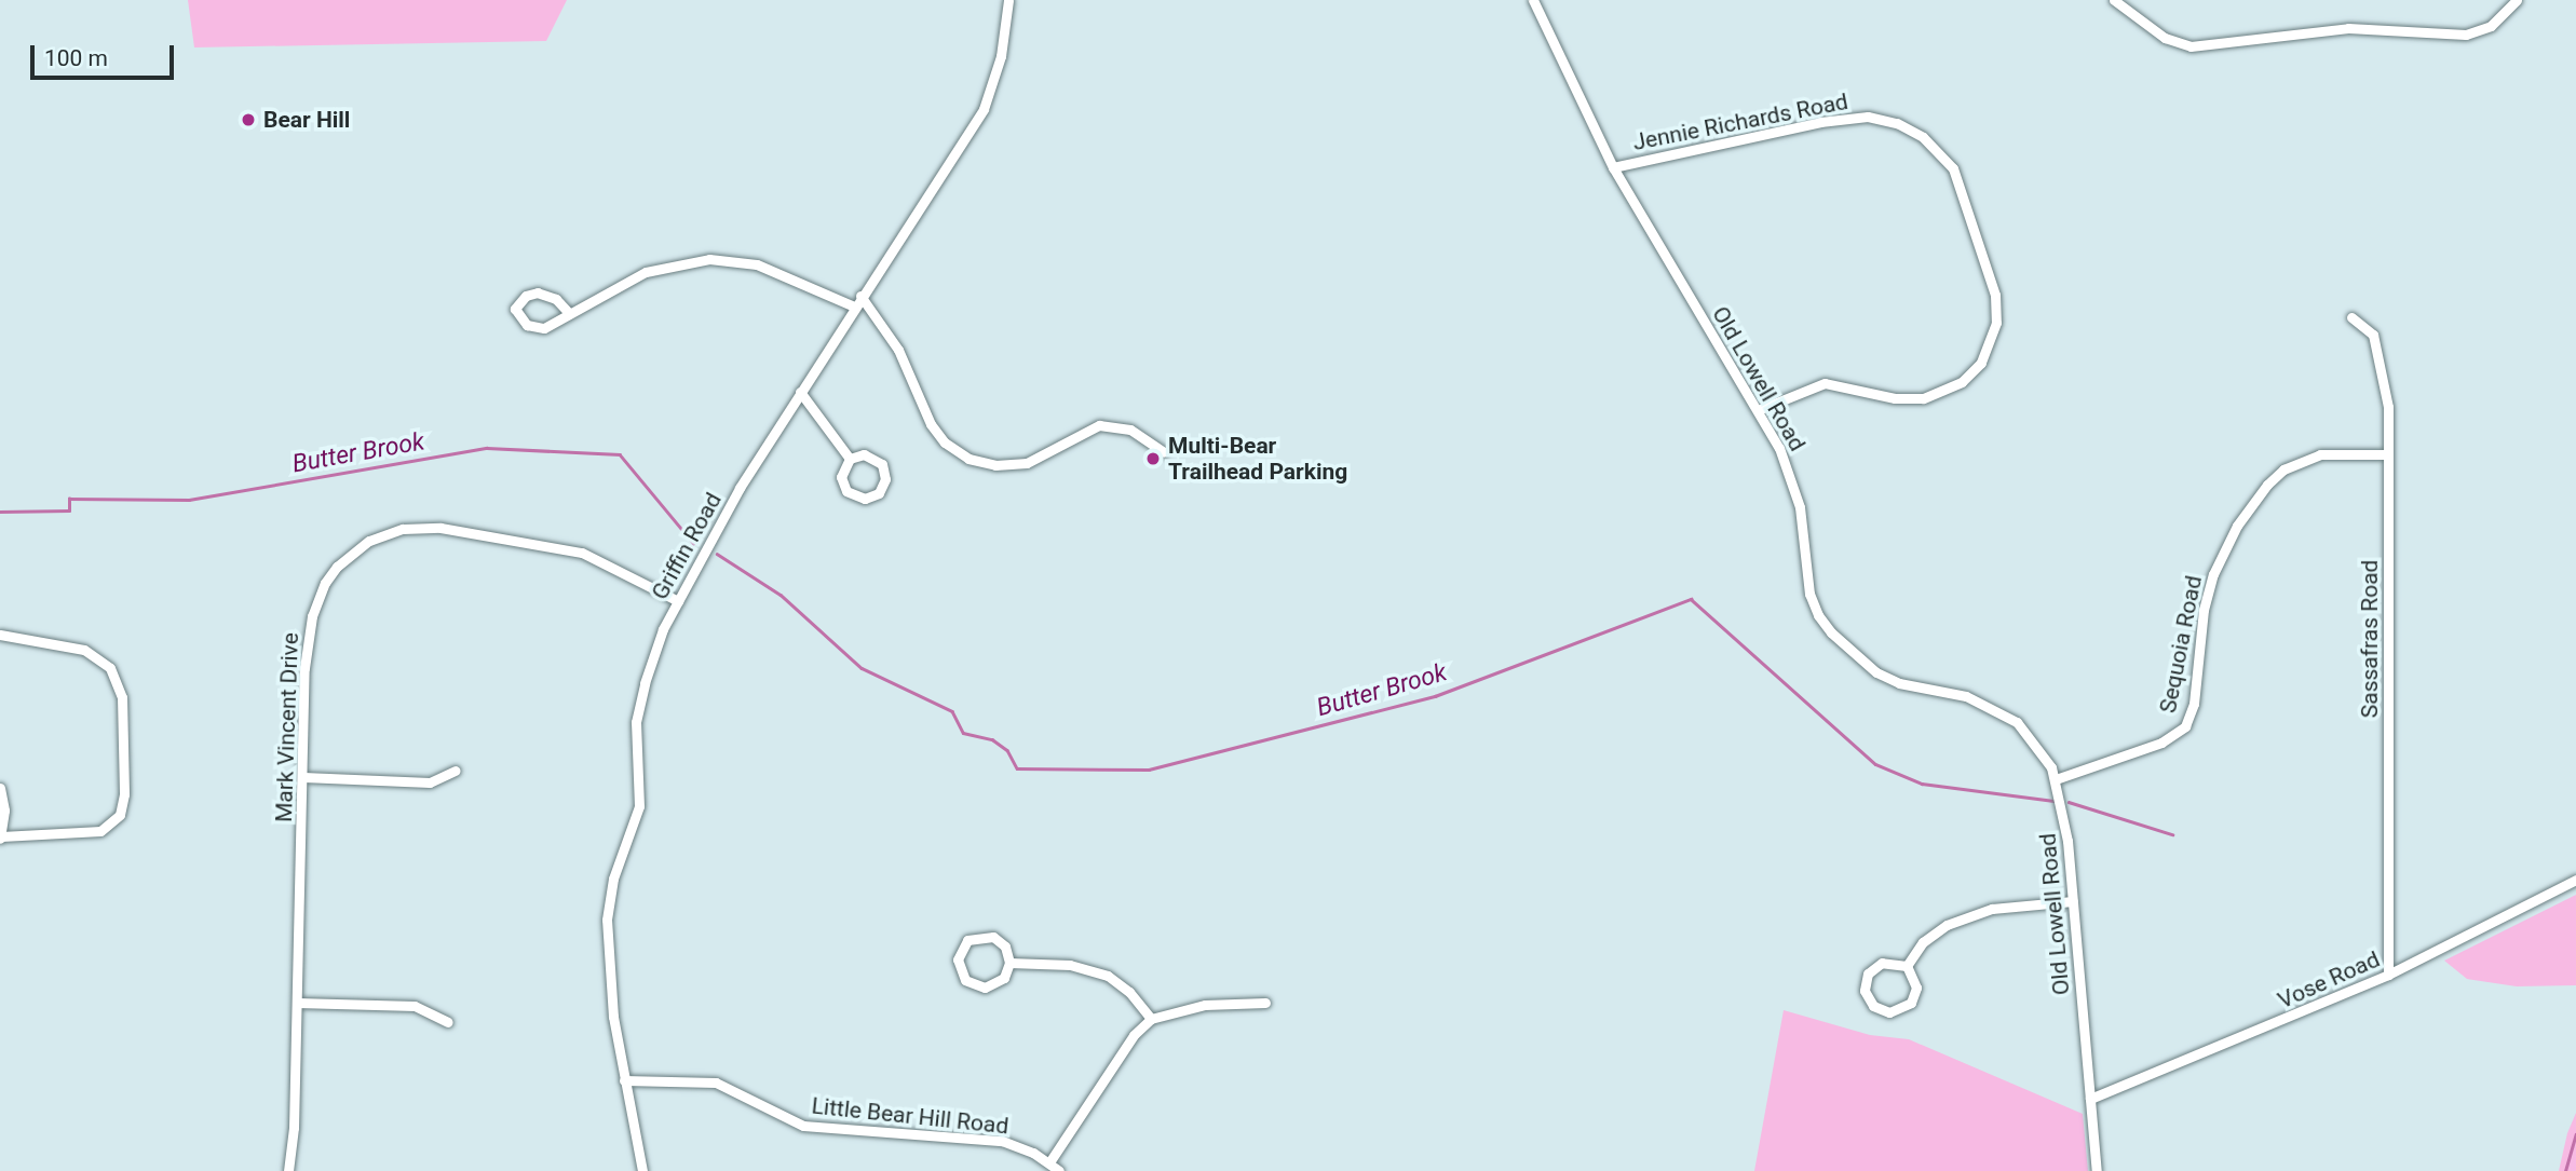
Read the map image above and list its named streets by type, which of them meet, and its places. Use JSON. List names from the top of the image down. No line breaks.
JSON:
{"streets":{"street":["Jennie Richards Road","Old Lowell Road","Griffin Road","Sassafras Road","Sequoia Road","Mark Vincent Drive","Vose Road","Little Bear Hill Road"]},"crossings":[["Jennie Richards Road","Old Lowell Road"],["Old Lowell Road","Sequoia Road"],["Old Lowell Road","Vose Road"],["Griffin Road","Mark Vincent Drive"],["Griffin Road","Little Bear Hill Road"],["Sassafras Road","Sequoia Road"],["Sassafras Road","Vose Road"]],"water":["Butter Brook"],"places":["Bear Hill","Multi-Bear Trailhead Parking"],"scale_bar":"100 m"}
